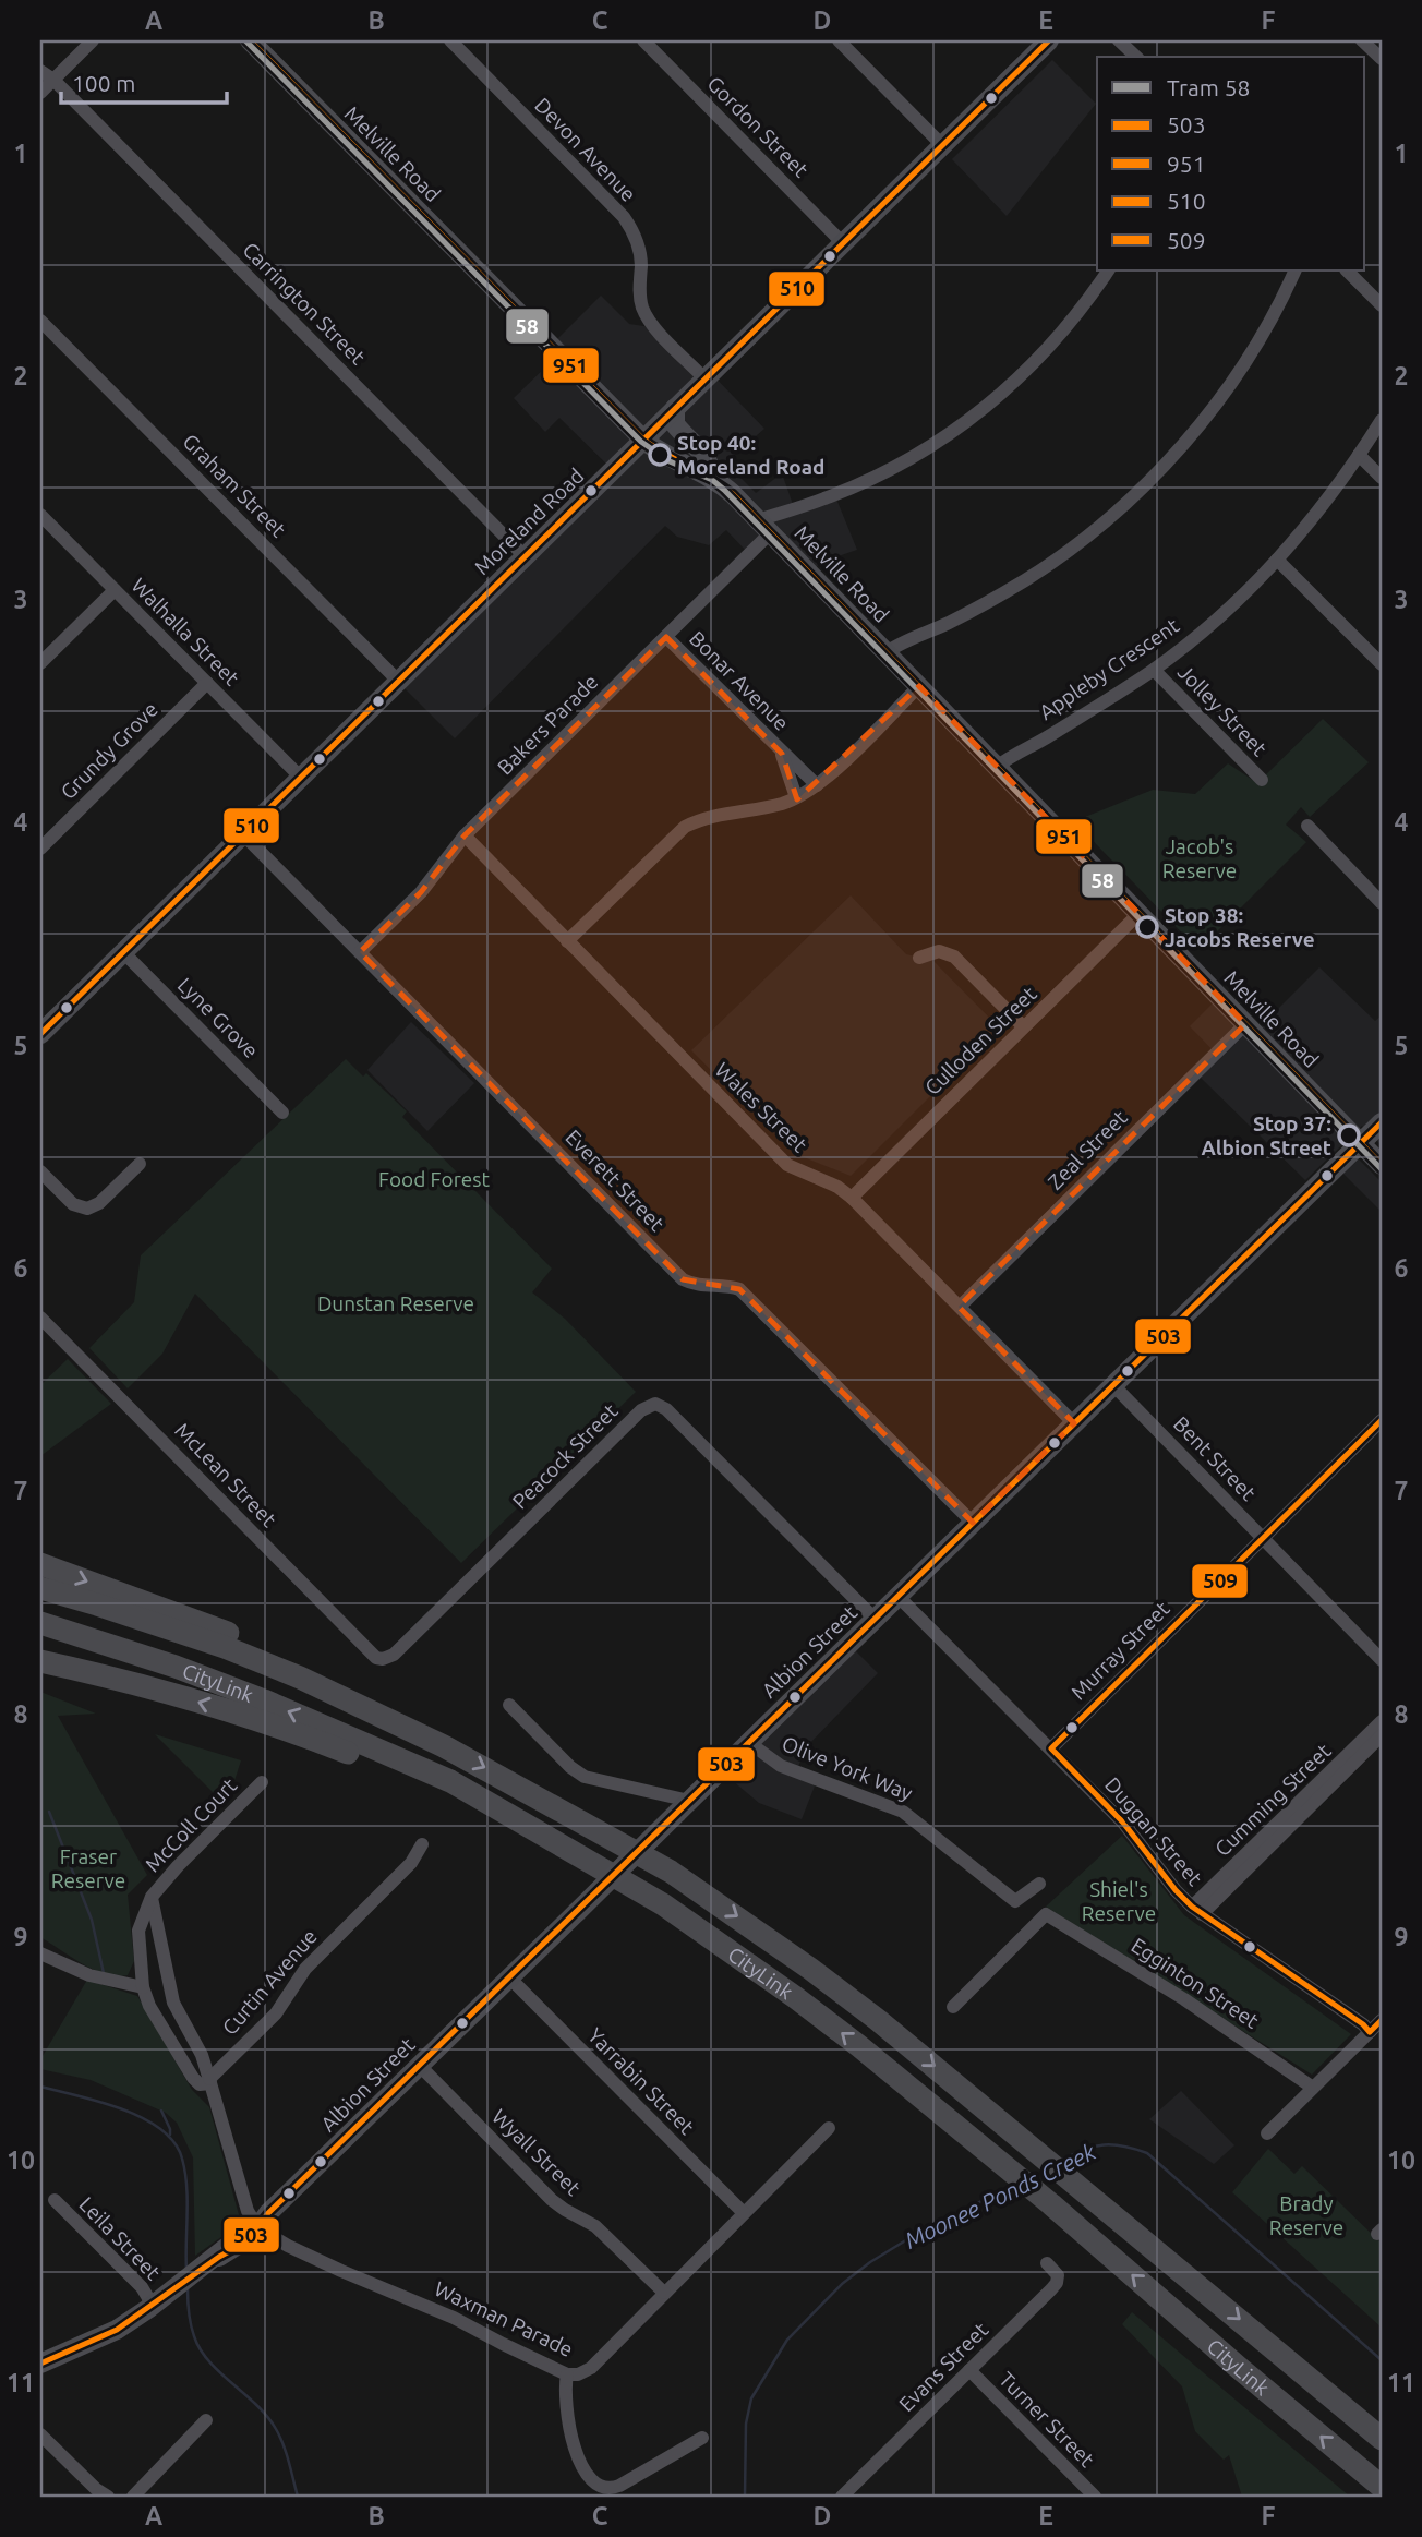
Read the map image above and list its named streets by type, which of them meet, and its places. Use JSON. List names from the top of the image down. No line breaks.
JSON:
{"streets":{"highway":["CityLink"],"main road":["Melville Road","Moreland Road","Albion Street"],"street":["Gordon Street","Devon Avenue","Carrington Street","Graham Street","Walhalla Street","Appleby Crescent","Bonar Avenue","Jolley Street","Bakers Parade","Grundy Grove","Lyne Grove","Culloden Street","Wales Street","Zeal Street","Everett Street","Peacock Street","Bent Street","McLean Street","Murray Street","Olive York Way","Cumming Street","McColl Court","Duggan Street","Curtin Avenue","Egginton Street","Yarrabin Street","Wyall Street","Leila Street","Waxman Parade","Evans Street","Turner Street"]},"crossings":[["Gordon Street","Moreland Road"],["Devon Avenue","Moreland Road"],["Melville Road","Moreland Road"],["Melville Road","Appleby Crescent"],["Melville Road","Bakers Parade"],["Melville Road","Culloden Street"],["Melville Road","Zeal Street"],["Melville Road","Albion Street"],["Carrington Street","Moreland Road"],["Graham Street","Moreland Road"],["Moreland Road","Walhalla Street"],["Moreland Road","Lyne Grove"],["Moreland Road","Everett Street"],["Walhalla Street","Grundy Grove"],["Appleby Crescent","Jolley Street"],["Bonar Avenue","Bakers Parade"],["Bakers Parade","Wales Street"],["Bakers Parade","Everett Street"],["Culloden Street","Wales Street"],["Wales Street","Zeal Street"],["Wales Street","Albion Street"],["Everett Street","Albion Street"],["Peacock Street","McLean Street"],["Peacock Street","Albion Street"],["Bent Street","Murray Street"],["Bent Street","Albion Street"],["Murray Street","Duggan Street"],["Albion Street","Olive York Way"],["Albion Street","Duggan Street"],["Albion Street","Yarrabin Street"],["Albion Street","Wyall Street"],["Albion Street","Leila Street"],["Albion Street","Waxman Parade"],["Cumming Street","Duggan Street"],["Yarrabin Street","Waxman Parade"],["Wyall Street","Waxman Parade"],["Evans Street","Turner Street"]],"water":["Moonee Ponds Creek"],"parks":["Jacob's Reserve","Food Forest","Dunstan Reserve","Fraser Reserve","Shiel's Reserve","Brady Reserve"],"places":["Stop 40: Moreland Road","Stop 38: Jacobs Reserve","Stop 37: Albion Street"],"lines":["tram line 58","transit line 951","transit line 510","transit line 503","transit line 509"],"legend":["Tram 58","503","951","510","509"],"scale_bar":"100 m","grid":{"columns":["A","B","C","D","E","F"],"rows":["1","2","3","4","5","6","7","8","9","10","11"]}}
